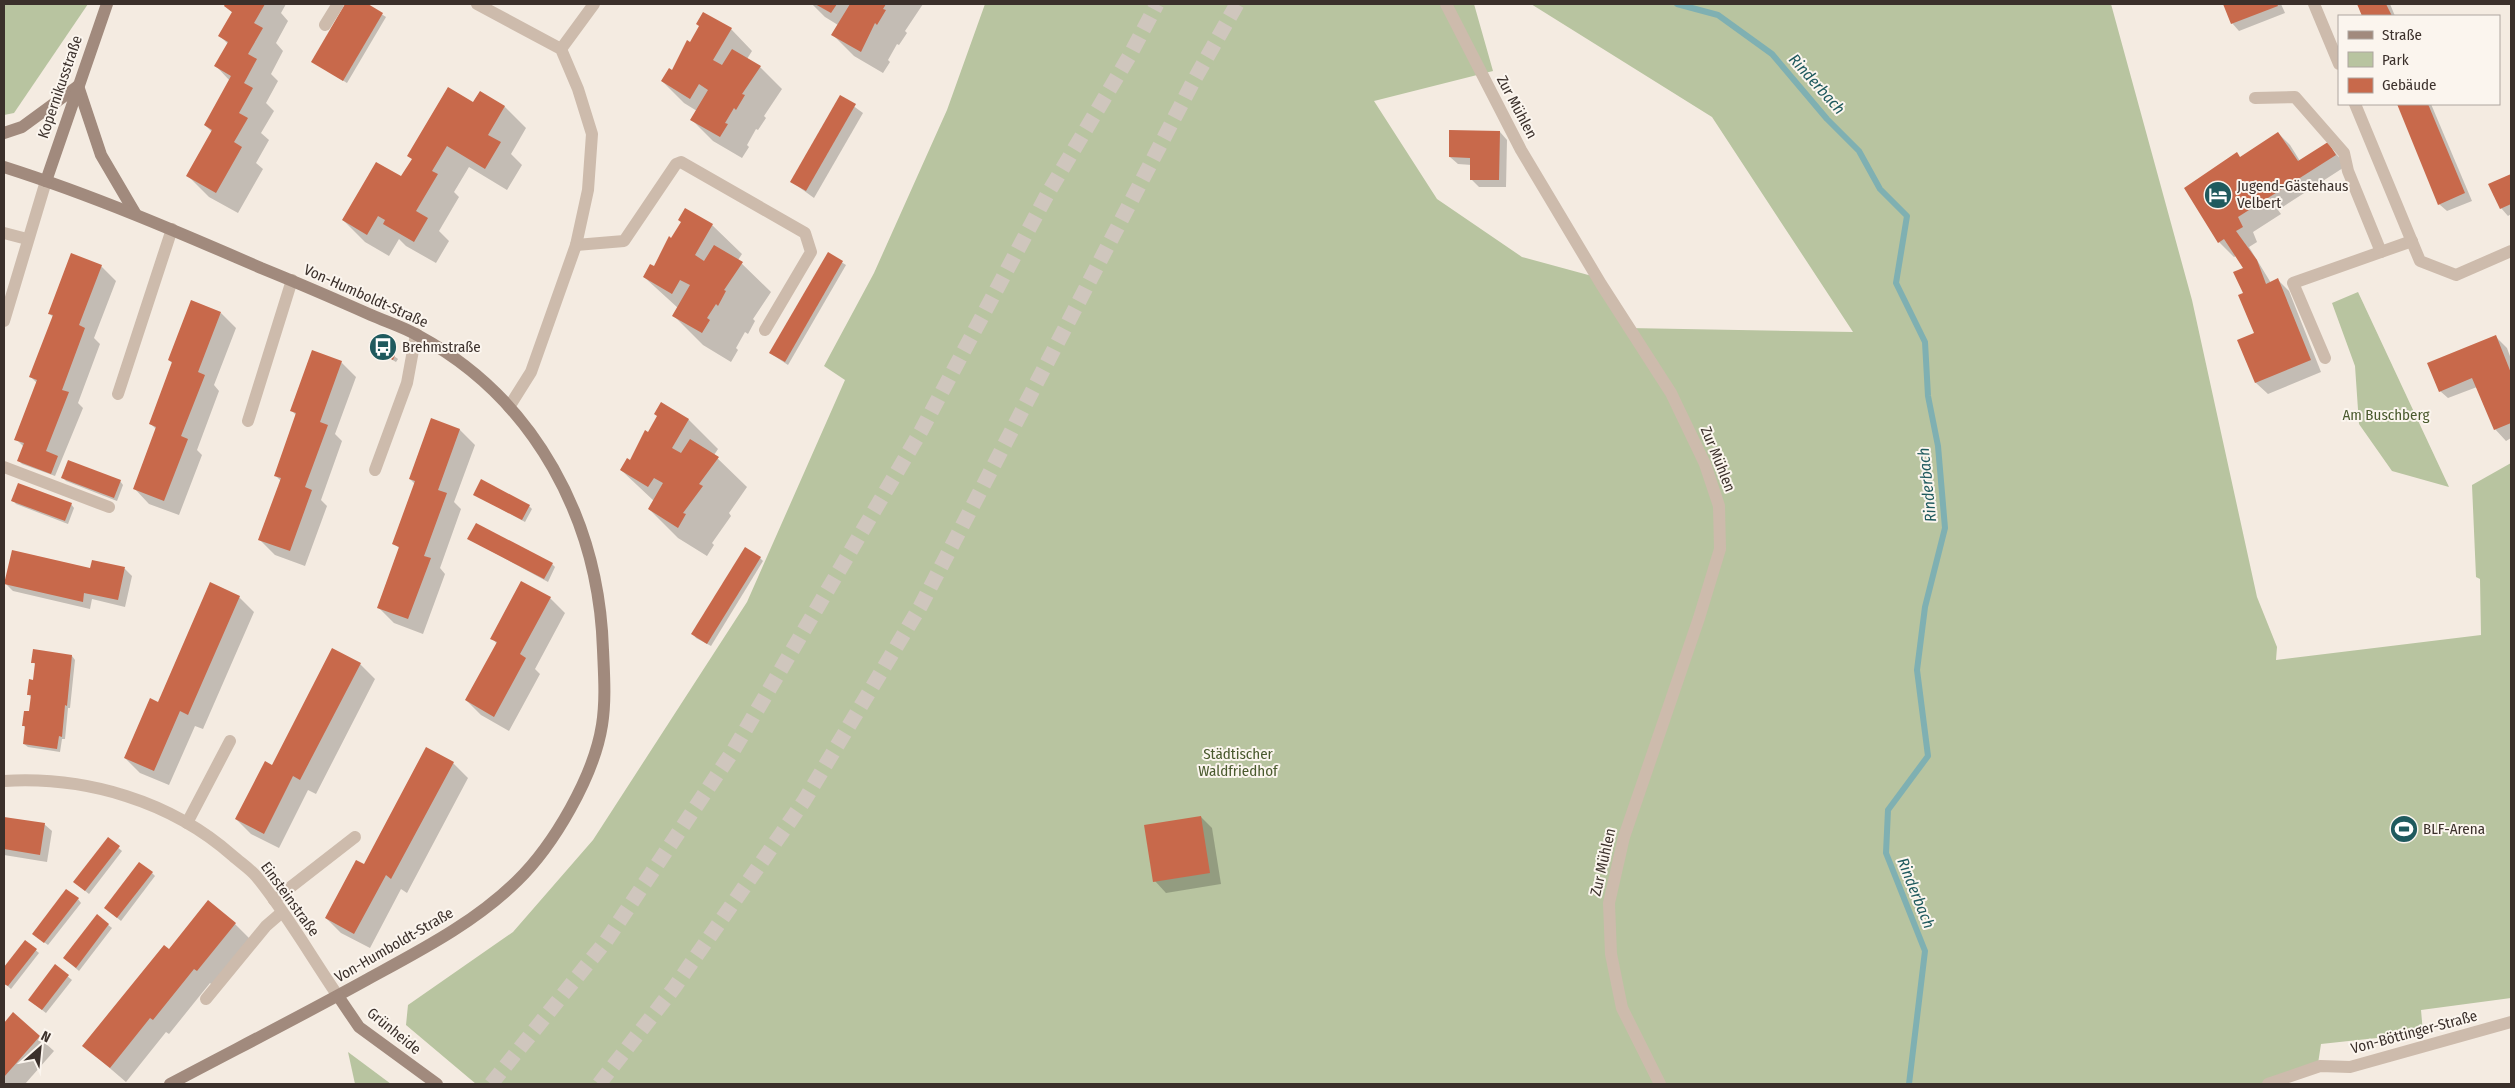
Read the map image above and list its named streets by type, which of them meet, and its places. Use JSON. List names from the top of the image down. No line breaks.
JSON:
{"streets":{"street":["Kopernikusstraße","Zur Mühlen","Von-Humboldt-Straße","Einsteinstraße","Grünheide","Von-Böttinger-Straße"]},"crossings":[["Kopernikusstraße","Von-Humboldt-Straße"],["Von-Humboldt-Straße","Einsteinstraße"],["Von-Humboldt-Straße","Grünheide"],["Einsteinstraße","Grünheide"]],"water":["Rinderbach"],"parks":["Am Buschberg","Städtischer Waldfriedhof"],"places":{"hotel":["Jugend-Gästehaus Velbert"],"bus stop":["Brehmstraße"],"sports":["BLF-Arena"]},"legend":["Straße","Park","Gebäude"],"north":"top right"}
